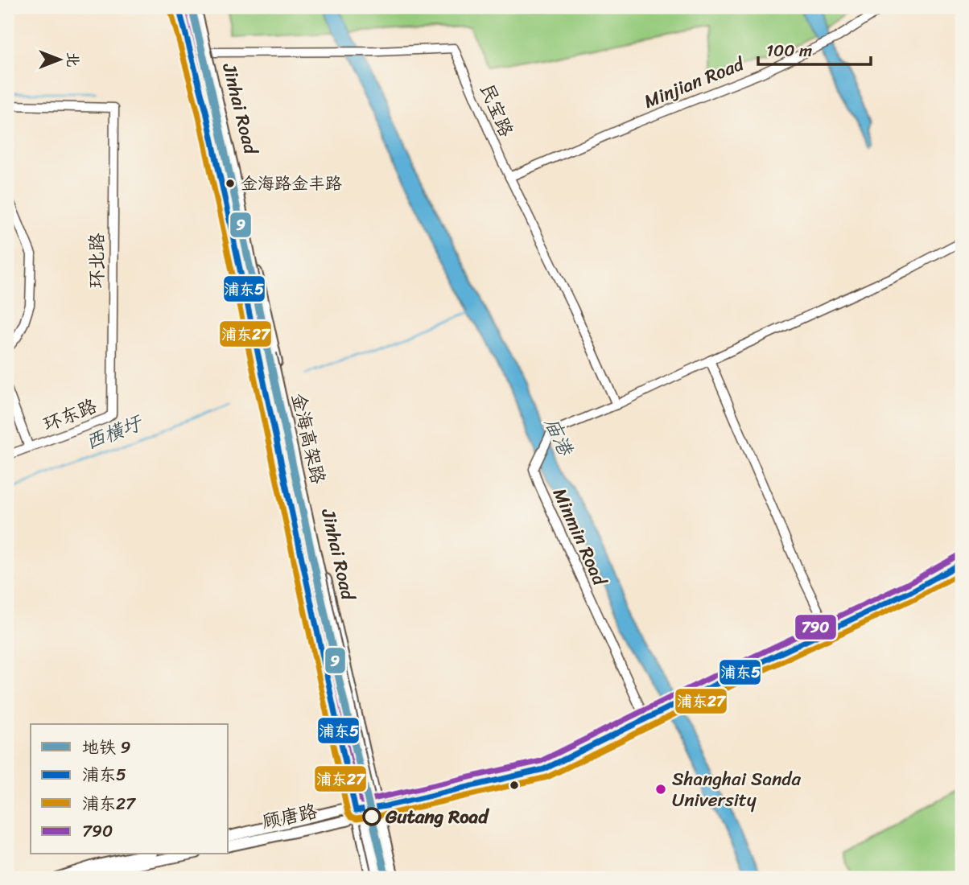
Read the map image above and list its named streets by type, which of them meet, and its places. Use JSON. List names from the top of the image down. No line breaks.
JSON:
{"streets":{"highway":["金海高架路"],"main road":["Jinhai Road","顾唐路"],"street":["Minjian Road","民宝路","环北路","环东路","Minmin Road"]},"crossings":[["Minjian Road","民宝路"],["Jinhai Road","民宝路"],["Jinhai Road","顾唐路"],["民宝路","Minmin Road"],["环北路","环东路"]],"water":["西横圩","庙港"],"places":["金海路金丰路","Shanghai Sanda University","Gutang Road"],"lines":["metro line 9","transit line 浦东5","transit line 790","transit line 浦东27"],"legend":["地铁 9","浦东5","浦东27","790"],"scale_bar":"100 m","north":"right"}
